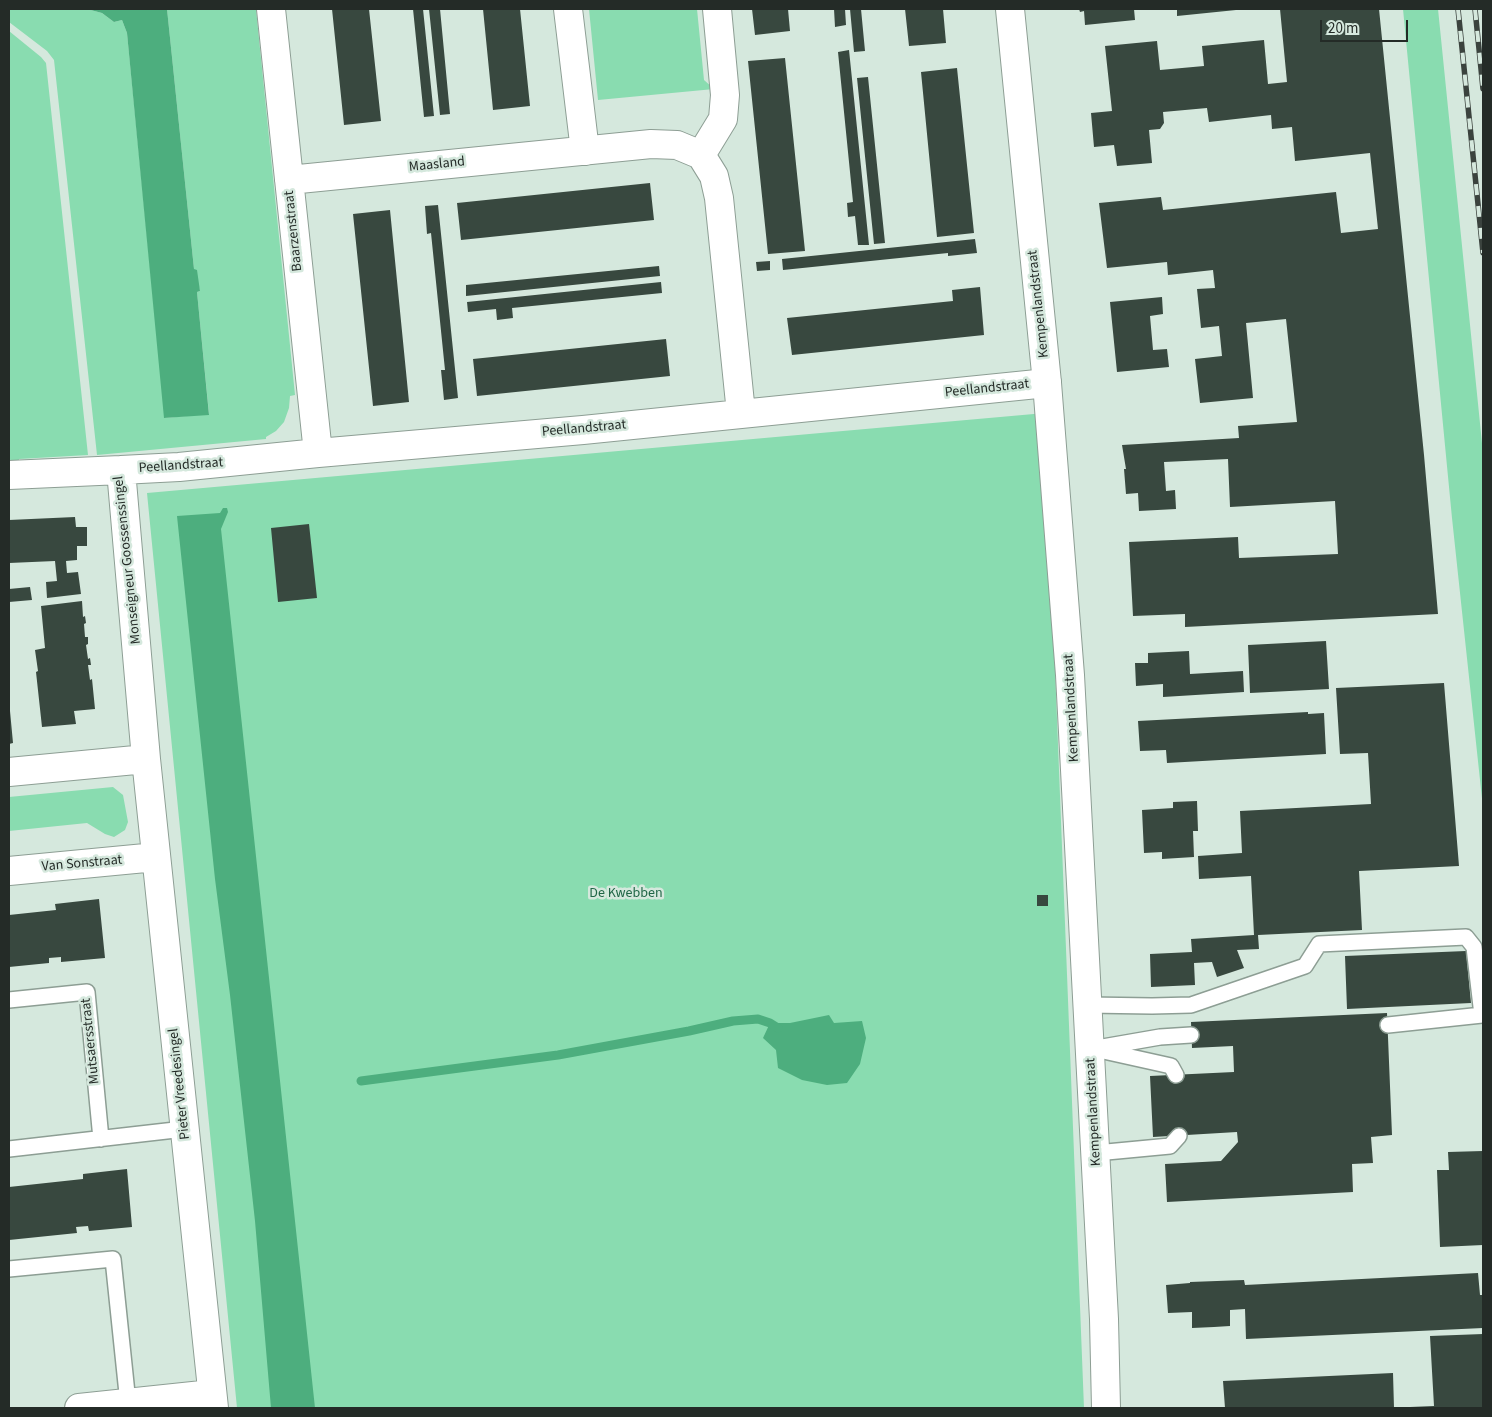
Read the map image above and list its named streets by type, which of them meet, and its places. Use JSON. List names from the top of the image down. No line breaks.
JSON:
{"streets":{"street":["Maasland","Baarzenstraat","Kempenlandstraat","Peellandstraat","Monseigneur Goossenssingel","Van Sonstraat","Pieter Vreedesingel"],"lane":["Mutsaersstraat"]},"crossings":[["Maasland","Baarzenstraat"],["Baarzenstraat","Peellandstraat"],["Kempenlandstraat","Peellandstraat"],["Peellandstraat","Monseigneur Goossenssingel"],["Monseigneur Goossenssingel","Pieter Vreedesingel"],["Van Sonstraat","Pieter Vreedesingel"]],"parks":["De Kwebben"],"scale_bar":"20 m"}
